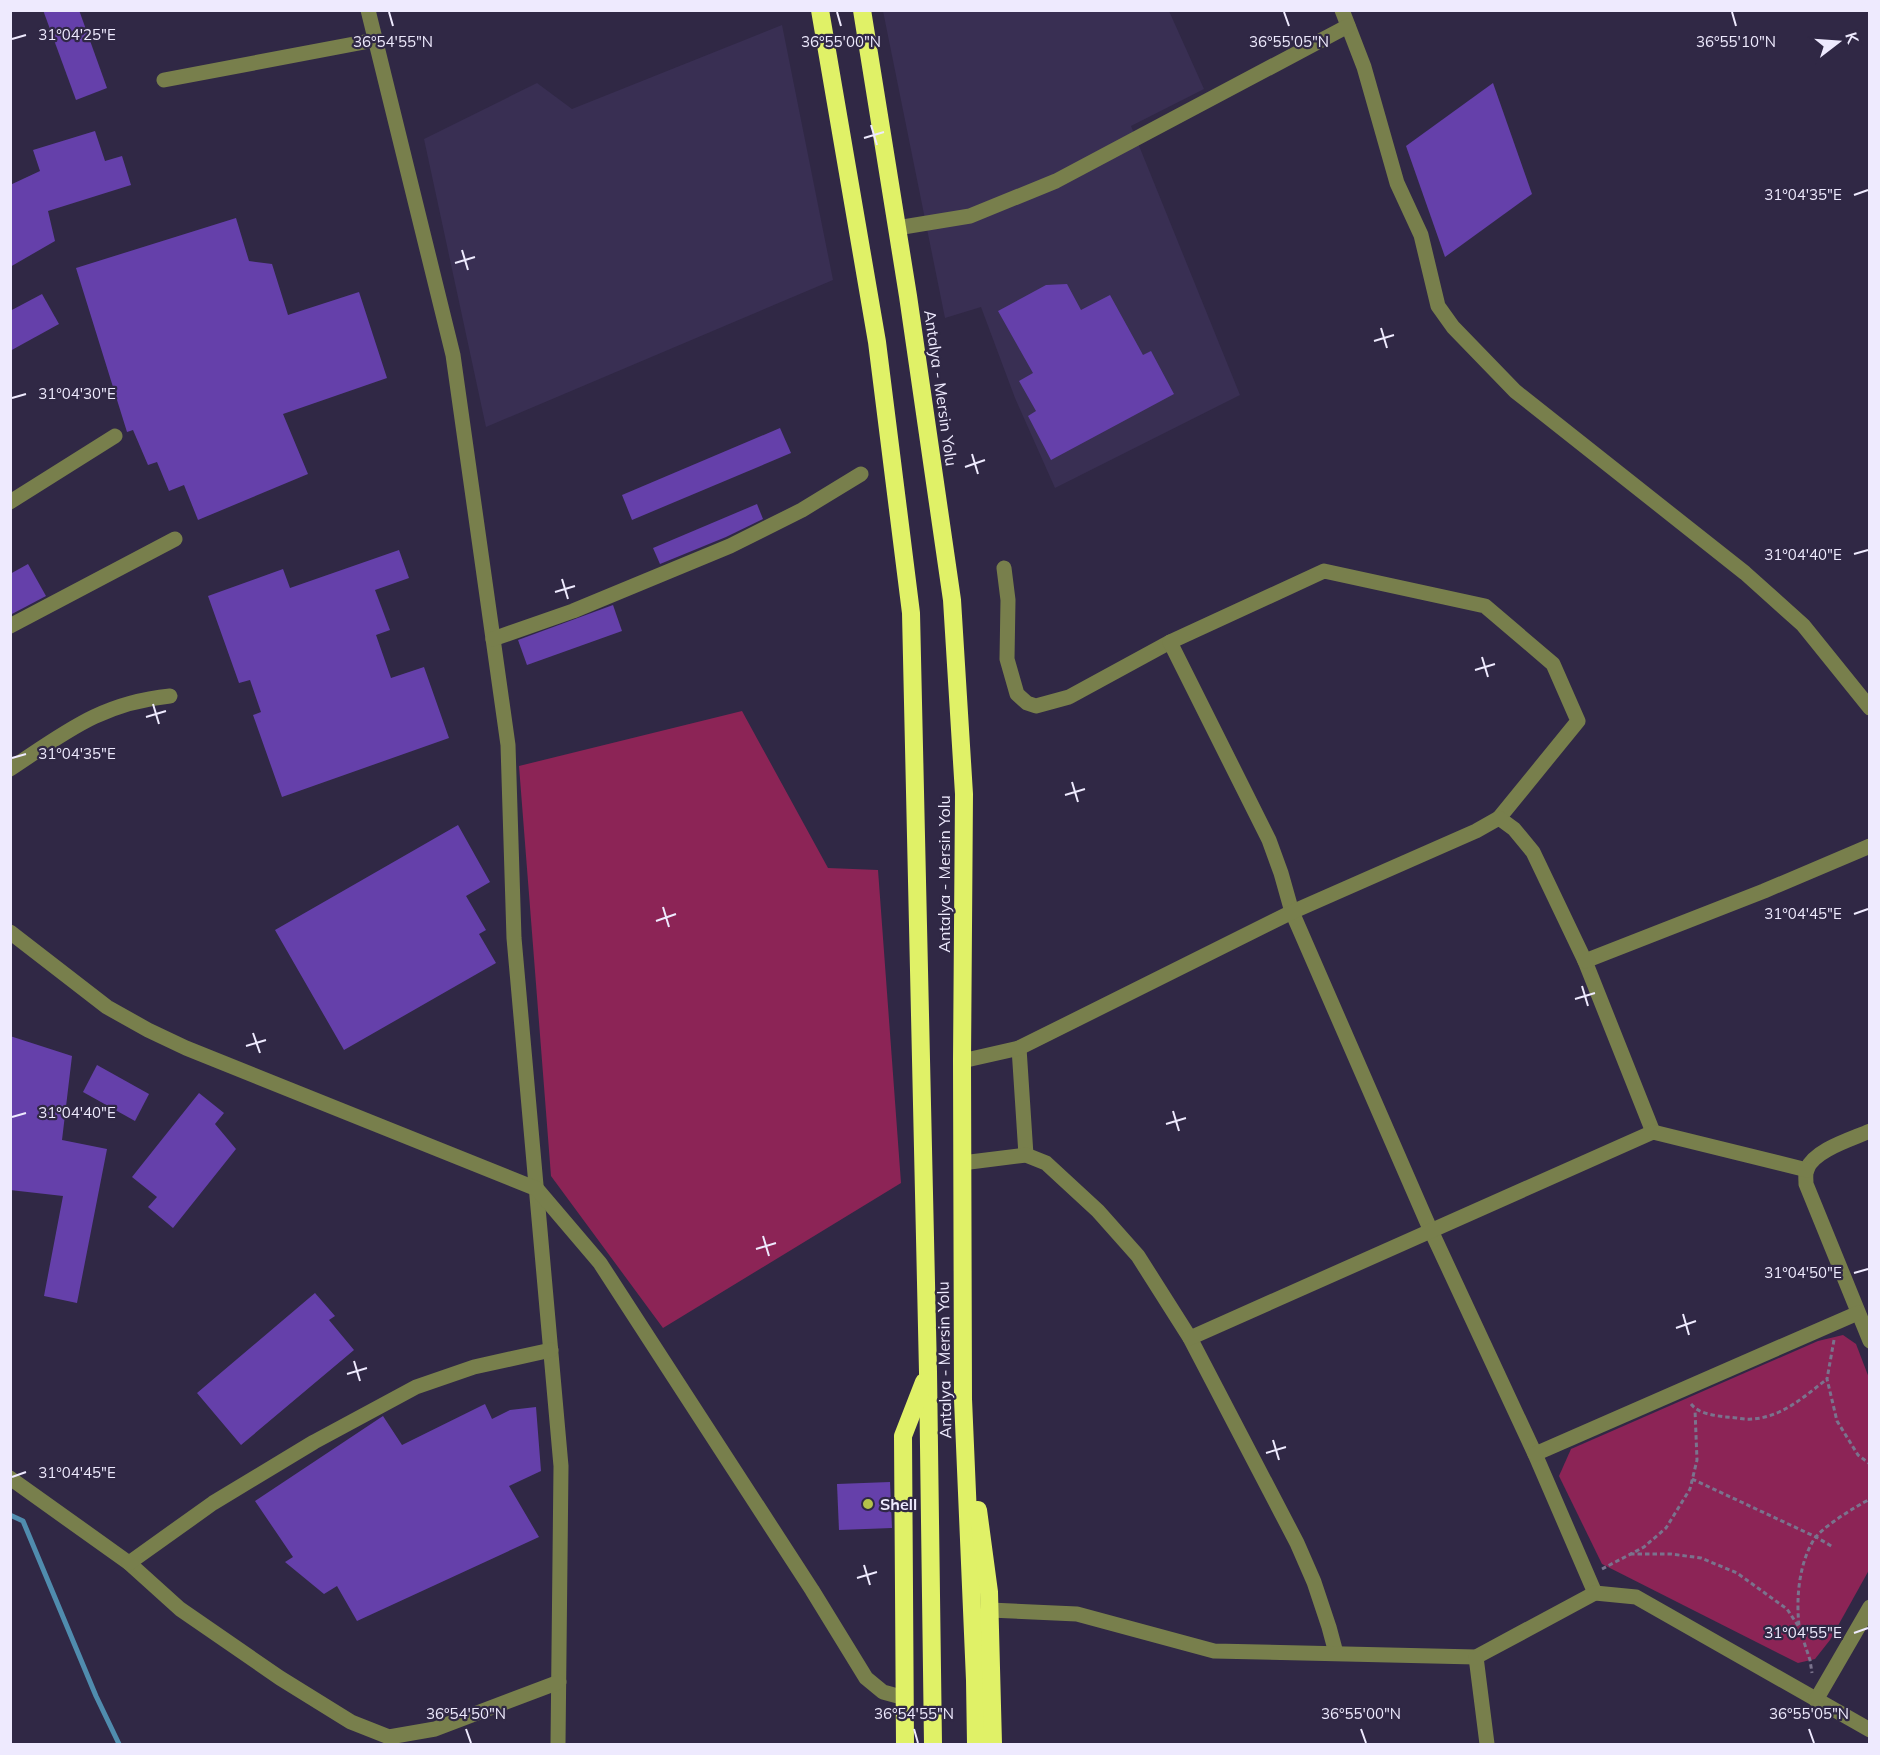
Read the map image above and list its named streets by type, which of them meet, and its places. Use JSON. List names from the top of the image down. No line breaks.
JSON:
{"streets":{"highway":["Antalya - Mersin Yolu"]},"places":["Shell"],"north":"right","coordinates":["31°04'25\"E","36°54'55\"N","36°55'00\"N","36°55'05\"N","36°55'10\"N","31°04'35\"E","31°04'30\"E","31°04'40\"E","31°04'45\"E","31°04'50\"E","31°04'55\"E","36°54'50\"N"]}
